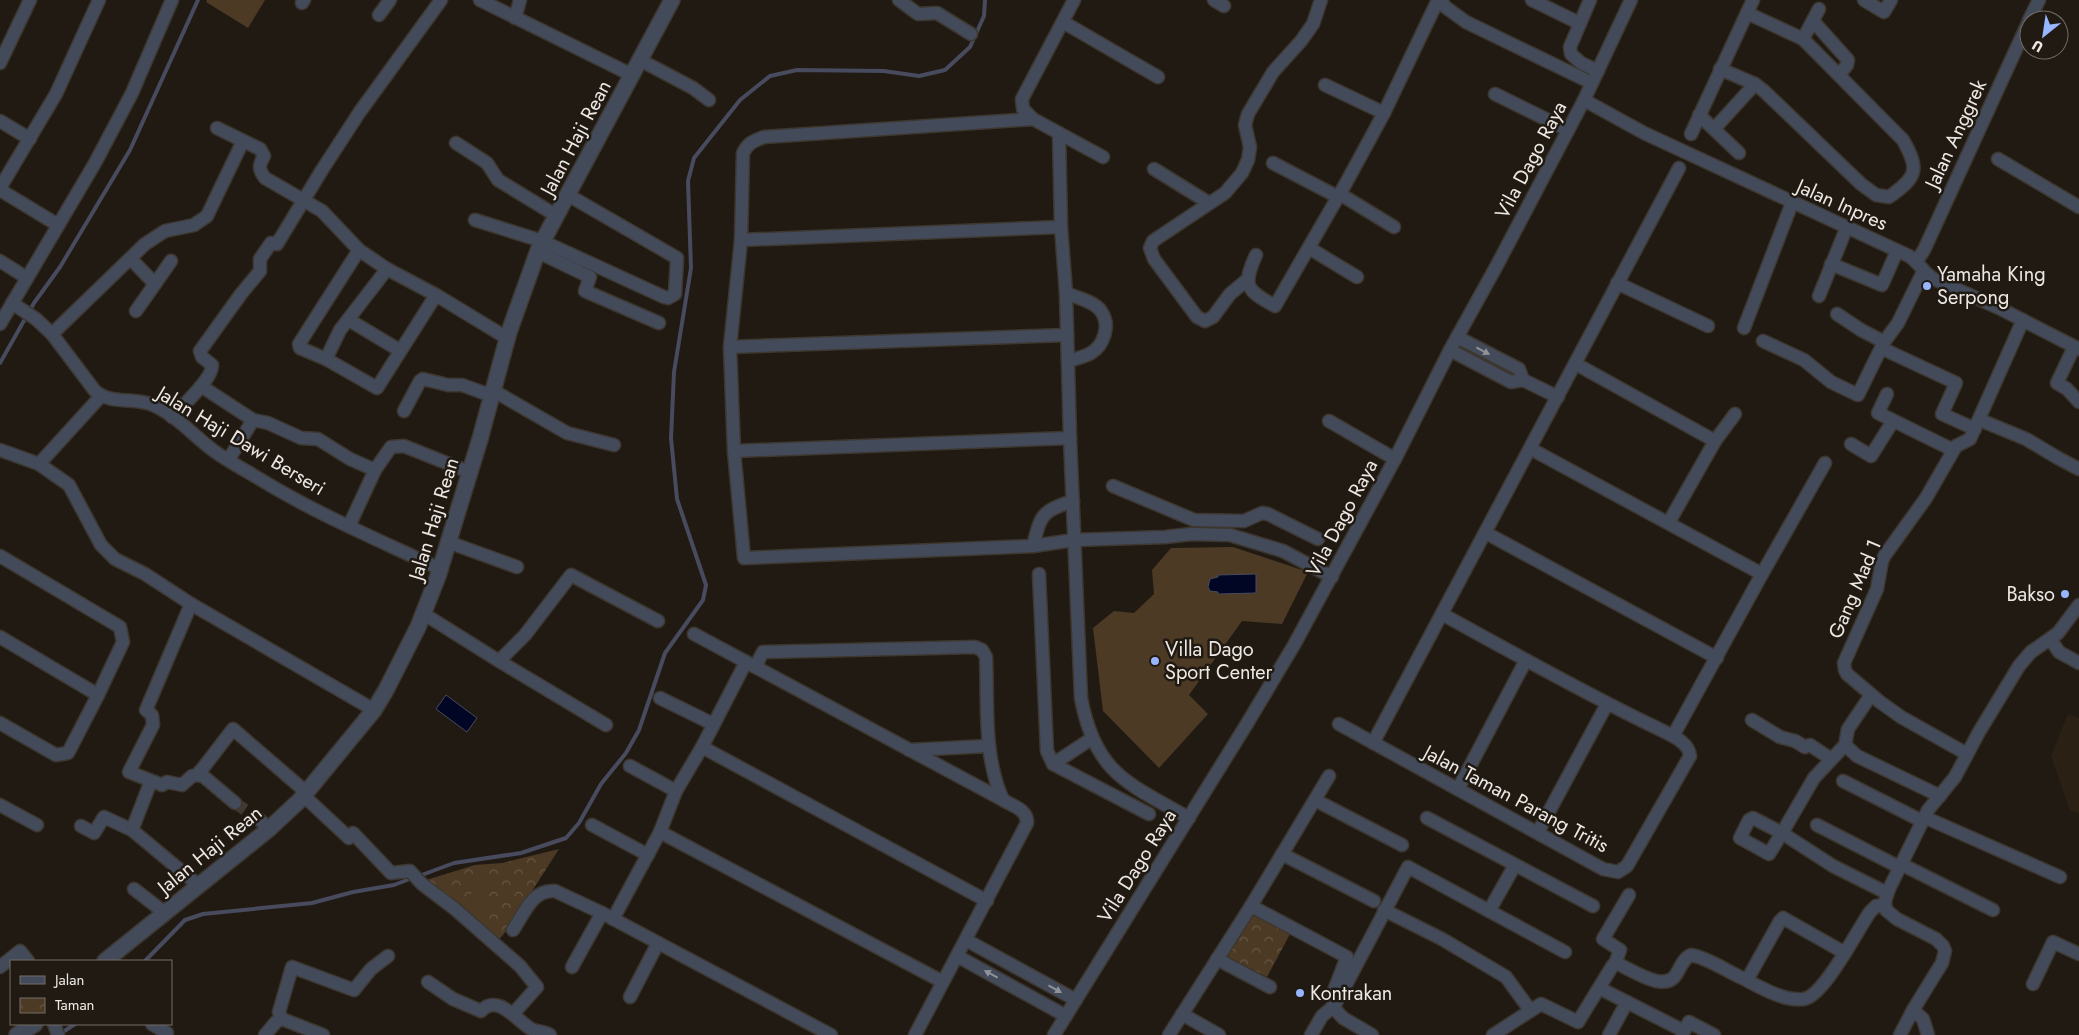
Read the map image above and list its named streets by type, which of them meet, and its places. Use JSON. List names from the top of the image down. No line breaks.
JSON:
{"streets":{"street":["Jalan Anggrek","Jalan Haji Rean","Vila Dago Raya","Jalan Inpres","Jalan Haji Dawi Berseri","Gang Mad 1","Jalan Taman Parang Tritis"]},"crossings":[["Jalan Anggrek","Jalan Inpres"],["Jalan Haji Rean","Jalan Haji Dawi Berseri"],["Vila Dago Raya","Jalan Inpres"],["Jalan Inpres","Gang Mad 1"]],"places":["Yamaha King Serpong","Bakso","Villa Dago Sport Center","Kontrakan"],"legend":["Jalan","Taman"],"north":"bottom left"}
